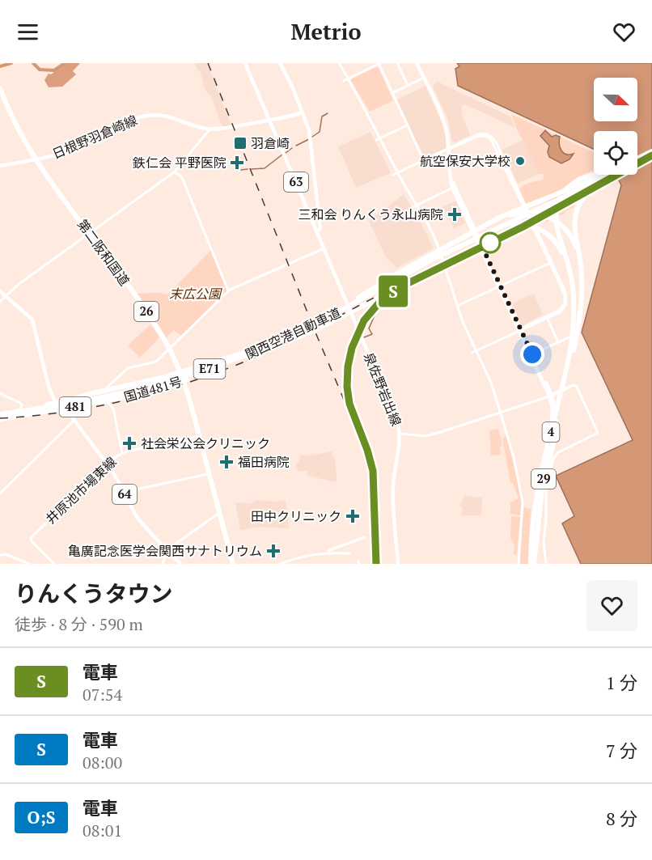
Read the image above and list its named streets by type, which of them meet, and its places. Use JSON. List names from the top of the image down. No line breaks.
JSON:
{"streets":{"highway":["第二阪和国道","26","関西空港自動車道","E71","国道481号","481","4"],"main road":["日根野羽倉崎線","63","泉佐野岩出線","29","64"],"street":["井原池市場東線"]},"crossings":[["日根野羽倉崎線","第二阪和国道"],["日根野羽倉崎線","泉佐野岩出線"],["第二阪和国道","481"],["第二阪和国道","井原池市場東線"],["関西空港自動車道","E71"],["関西空港自動車道","国道481号"],["E71","481"],["国道481号","泉佐野岩出線"],["国道481号","481"],["国道481号","29"],["481","29"],["481","64"],["4","29"],["井原池市場東線","64"]],"parks":["末広公園"],"places":{"transit":["羽倉崎"],"other":["航空保安大学校"],"health":["鉄仁会 平野医院","三和会 りんくう永山病院","社会栄公会クリニック","福田病院","田中クリニック","亀廣記念医学会関西サナトリウム"]},"north":"right","page":{"header":"Metrio","on_map":"S","heading":["りんくうタウン","徒歩 · 8 分 · 590 m"],"list":[{"mark":"S","name":"電車","note":"07:54","value":"1 分"},{"mark":"S","name":"電車","note":"08:00","value":"7 分"},{"mark":"O;S","name":"電車","note":"08:01","value":"8 分"}]}}
